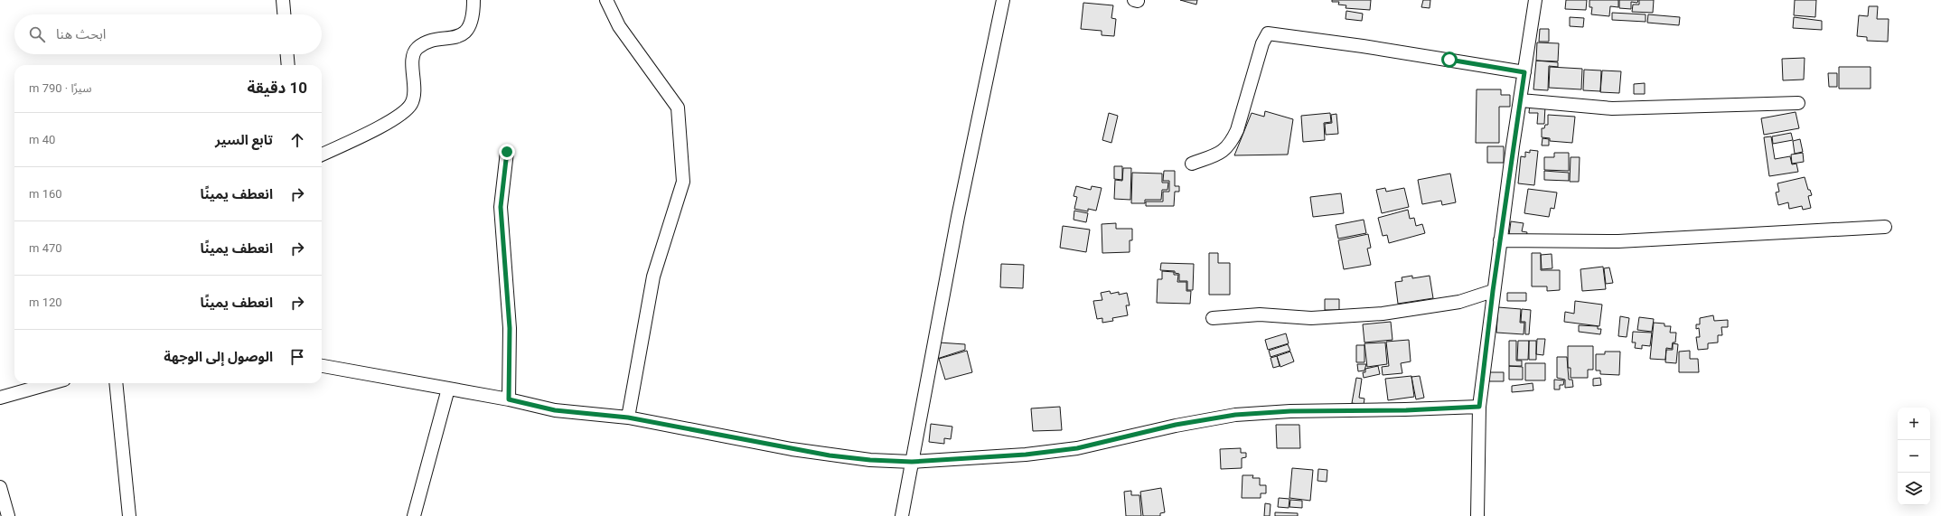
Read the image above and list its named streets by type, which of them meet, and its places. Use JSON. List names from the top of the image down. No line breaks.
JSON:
{"page":{"search":"ابحث هنا","heading":["10 دقيقة","سيرًا · 790 m"],"list":[["تابع السير","40 m"],["انعطف يمينًا","160 m"],["انعطف يمينًا","470 m"],["انعطف يمينًا","120 m"],"الوصول إلى الوجهة"],"map_buttons":["+","−"]}}
